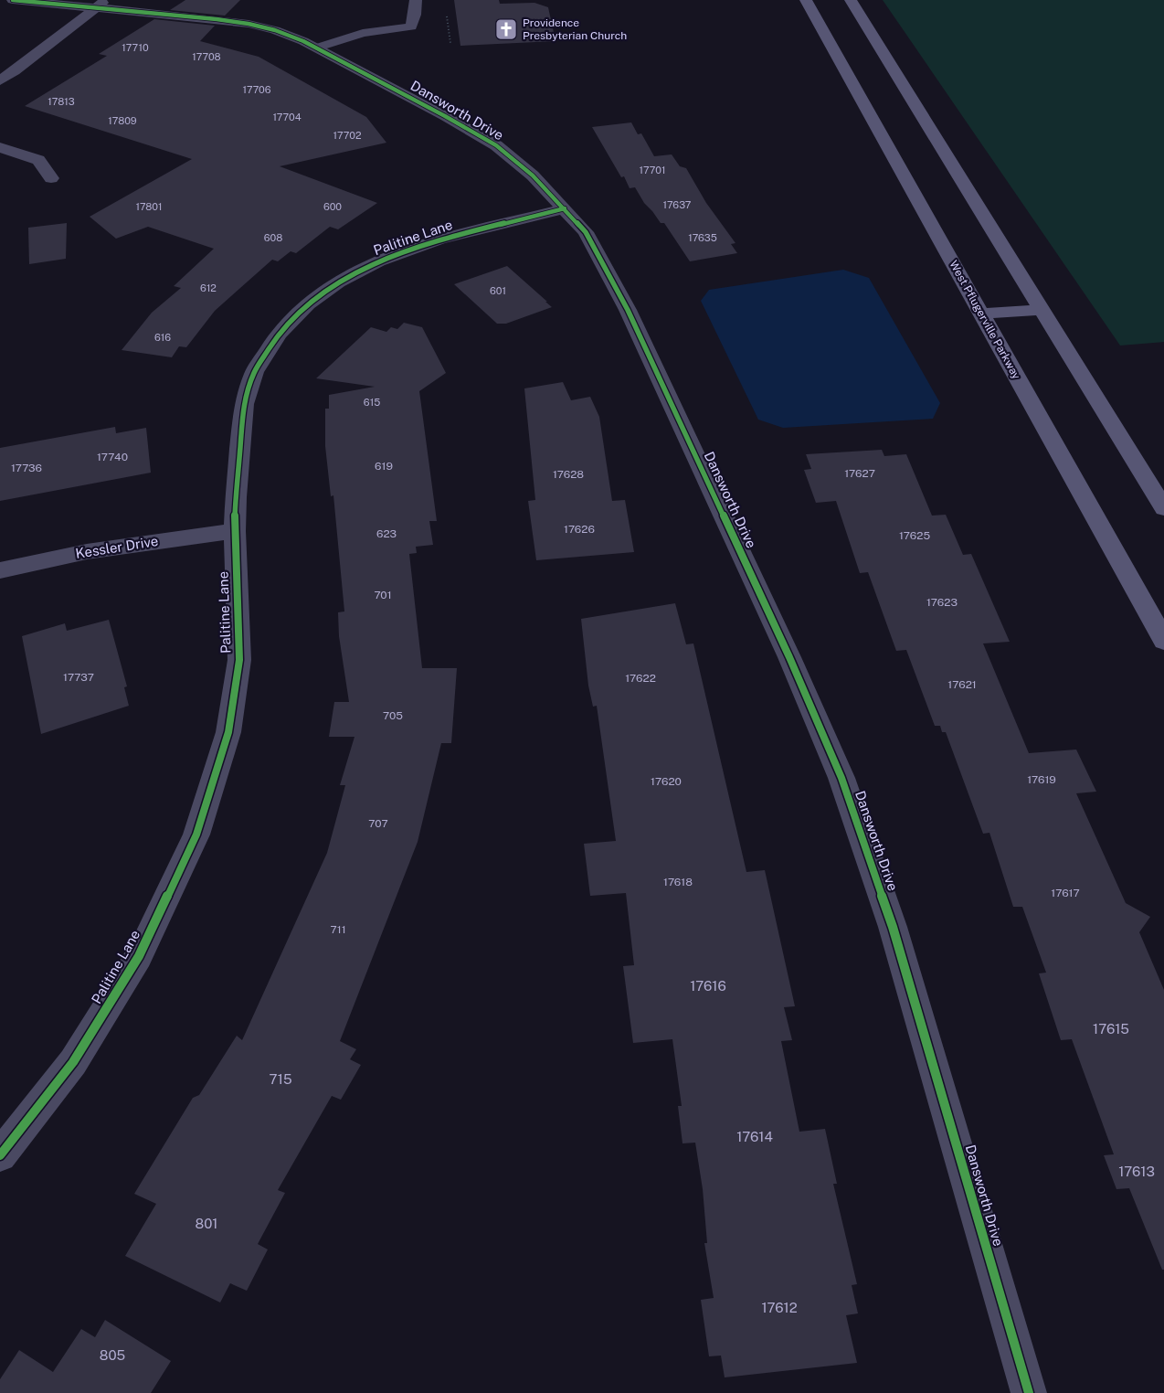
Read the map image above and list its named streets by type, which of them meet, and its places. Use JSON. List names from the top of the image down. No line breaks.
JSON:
{"streets":{"main road":["West Pflugerville Parkway"],"street":["Dansworth Drive","Palitine Lane","Kessler Drive"]},"crossings":[["Dansworth Drive","Palitine Lane"],["Palitine Lane","Kessler Drive"]],"places":{"church":["Providence Presbyterian Church"]},"house_numbers":["17710","17708","17706","17813","17704","17809","17702","17701","17637","17801","600","608","17635","612","601","616","615","17740","619","17736","17627","17628","17626","623","17625","701","17623","17737","17622","17621","705","17619","17620","707","17618","17617","711","17616","17615","715","17614","17613","801","17612","805"]}
